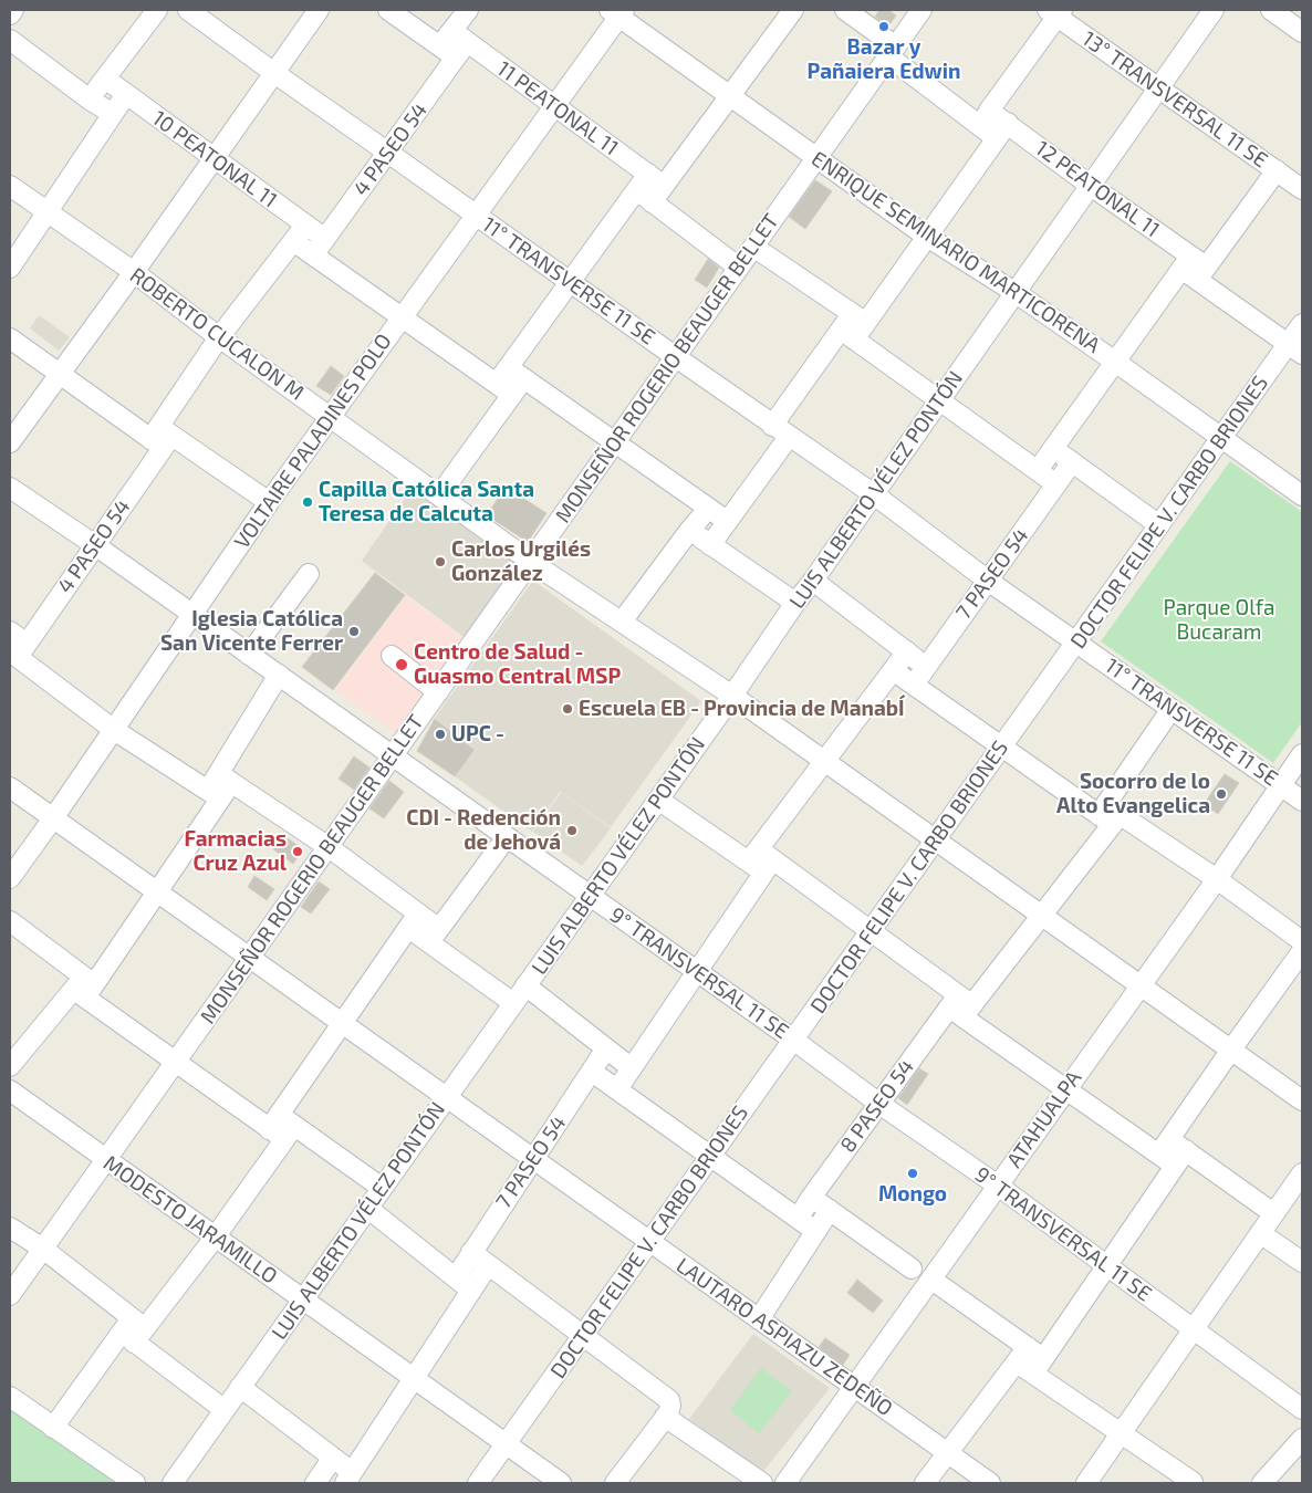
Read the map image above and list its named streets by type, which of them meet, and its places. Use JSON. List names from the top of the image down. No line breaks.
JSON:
{"streets":{"street":["13° TRANSVERSAL 11 SE","11 PEATONAL 11","4 PASEO 54","10 PEATONAL 11","12 PEATONAL 11","ENRIQUE SEMINARIO MARTICORENA","11° TRANSVERSE 11 SE","ROBERTO CUCALON M","MONSEÑOR ROGERIO BEAUGER BELLET","VOLTAIRE PALADINES POLO","LUIS ALBERTO VÉLEZ PONTÓN","DOCTOR FELIPE V. CARBO BRIONES","7 PASEO 54","9° TRANSVERSAL 11 SE","8 PASEO 54","ATAHUALPA","MODESTO JARAMILLO","LAUTARO ASPIAZU ZEDEÑO"]},"crossings":[["13° TRANSVERSAL 11 SE","LUIS ALBERTO VÉLEZ PONTÓN"],["11 PEATONAL 11","4 PASEO 54"],["11 PEATONAL 11","VOLTAIRE PALADINES POLO"],["4 PASEO 54","10 PEATONAL 11"],["4 PASEO 54","11° TRANSVERSE 11 SE"],["4 PASEO 54","ROBERTO CUCALON M"],["4 PASEO 54","9° TRANSVERSAL 11 SE"],["12 PEATONAL 11","MONSEÑOR ROGERIO BEAUGER BELLET"],["12 PEATONAL 11","LUIS ALBERTO VÉLEZ PONTÓN"],["12 PEATONAL 11","DOCTOR FELIPE V. CARBO BRIONES"],["ENRIQUE SEMINARIO MARTICORENA","MONSEÑOR ROGERIO BEAUGER BELLET"],["ENRIQUE SEMINARIO MARTICORENA","VOLTAIRE PALADINES POLO"],["ENRIQUE SEMINARIO MARTICORENA","LUIS ALBERTO VÉLEZ PONTÓN"],["ENRIQUE SEMINARIO MARTICORENA","DOCTOR FELIPE V. CARBO BRIONES"],["11° TRANSVERSE 11 SE","MONSEÑOR ROGERIO BEAUGER BELLET"],["11° TRANSVERSE 11 SE","VOLTAIRE PALADINES POLO"],["11° TRANSVERSE 11 SE","LUIS ALBERTO VÉLEZ PONTÓN"],["11° TRANSVERSE 11 SE","DOCTOR FELIPE V. CARBO BRIONES"],["11° TRANSVERSE 11 SE","7 PASEO 54"],["11° TRANSVERSE 11 SE","8 PASEO 54"],["11° TRANSVERSE 11 SE","ATAHUALPA"],["ROBERTO CUCALON M","MONSEÑOR ROGERIO BEAUGER BELLET"],["ROBERTO CUCALON M","VOLTAIRE PALADINES POLO"],["MONSEÑOR ROGERIO BEAUGER BELLET","9° TRANSVERSAL 11 SE"],["MONSEÑOR ROGERIO BEAUGER BELLET","MODESTO JARAMILLO"],["MONSEÑOR ROGERIO BEAUGER BELLET","LAUTARO ASPIAZU ZEDEÑO"],["VOLTAIRE PALADINES POLO","9° TRANSVERSAL 11 SE"],["VOLTAIRE PALADINES POLO","LAUTARO ASPIAZU ZEDEÑO"],["LUIS ALBERTO VÉLEZ PONTÓN","9° TRANSVERSAL 11 SE"],["LUIS ALBERTO VÉLEZ PONTÓN","MODESTO JARAMILLO"],["LUIS ALBERTO VÉLEZ PONTÓN","LAUTARO ASPIAZU ZEDEÑO"],["DOCTOR FELIPE V. CARBO BRIONES","9° TRANSVERSAL 11 SE"],["DOCTOR FELIPE V. CARBO BRIONES","MODESTO JARAMILLO"],["DOCTOR FELIPE V. CARBO BRIONES","LAUTARO ASPIAZU ZEDEÑO"],["7 PASEO 54","LAUTARO ASPIAZU ZEDEÑO"],["9° TRANSVERSAL 11 SE","8 PASEO 54"],["9° TRANSVERSAL 11 SE","ATAHUALPA"],["ATAHUALPA","LAUTARO ASPIAZU ZEDEÑO"]],"parks":["Parque Olfa Bucaram"],"places":["Bazar y Pañaiera Edwin","Capilla Católica Santa Teresa de Calcuta","Carlos Urgilés González","Iglesia Católica San Vicente Ferrer","Centro de Salud - Guasmo Central MSP","Escuela EB - Provincia de ManabÍ","UPC -","Socorro de lo Alto Evangelica","CDI - Redención de Jehová","Farmacias Cruz Azul","Mongo"]}
